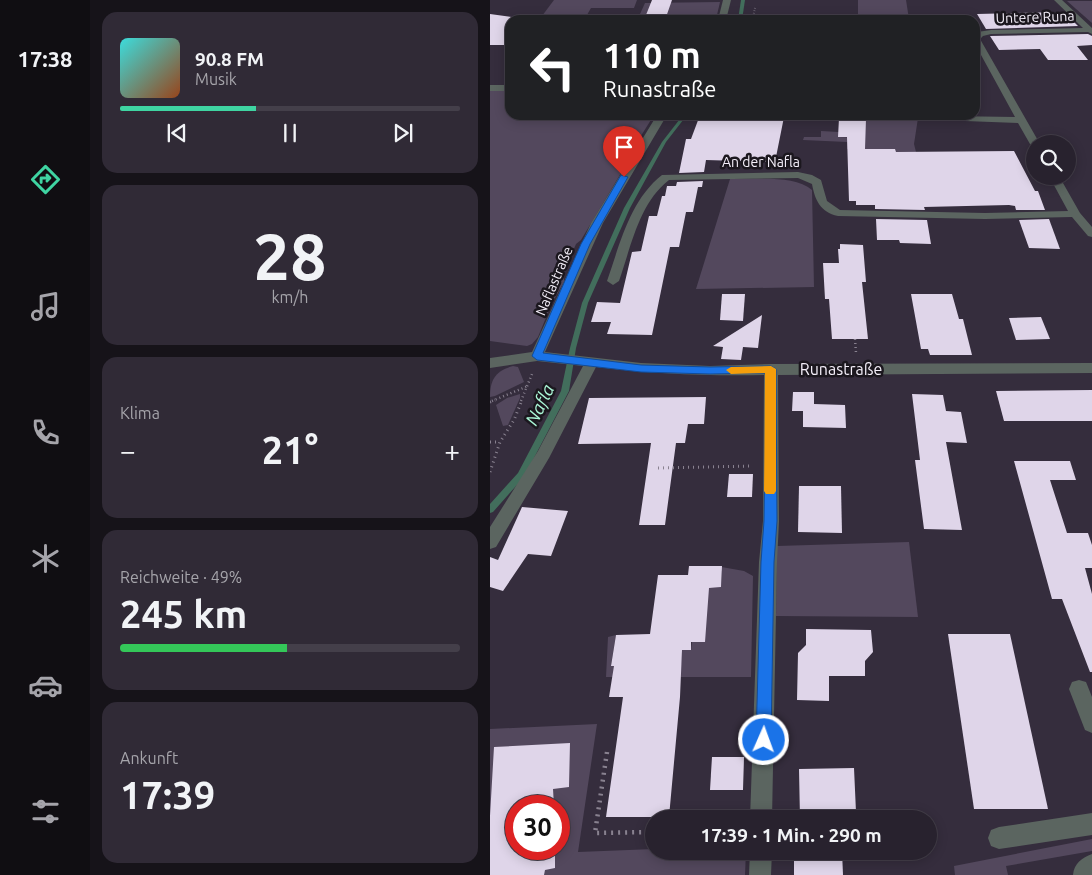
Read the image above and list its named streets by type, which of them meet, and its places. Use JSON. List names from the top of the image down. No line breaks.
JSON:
{"streets":{"street":["Untere Runa","An der Nafla","Naflastraße","Runastraße"]},"crossings":[["Naflastraße","Runastraße"]],"water":["Nafla"],"page":{"tabs":"17:38","turn":["110 m","Runastraße"],"song":["90.8 FM","Musik"],"tile":[["28","km/h"],"Klima",["Reichweite · 49%","245 km"],["Ankunft","17:39"]],"heat":["−","21°","+"],"limit":"30","trip":"17:39 · 1 Min. · 290 m"}}
